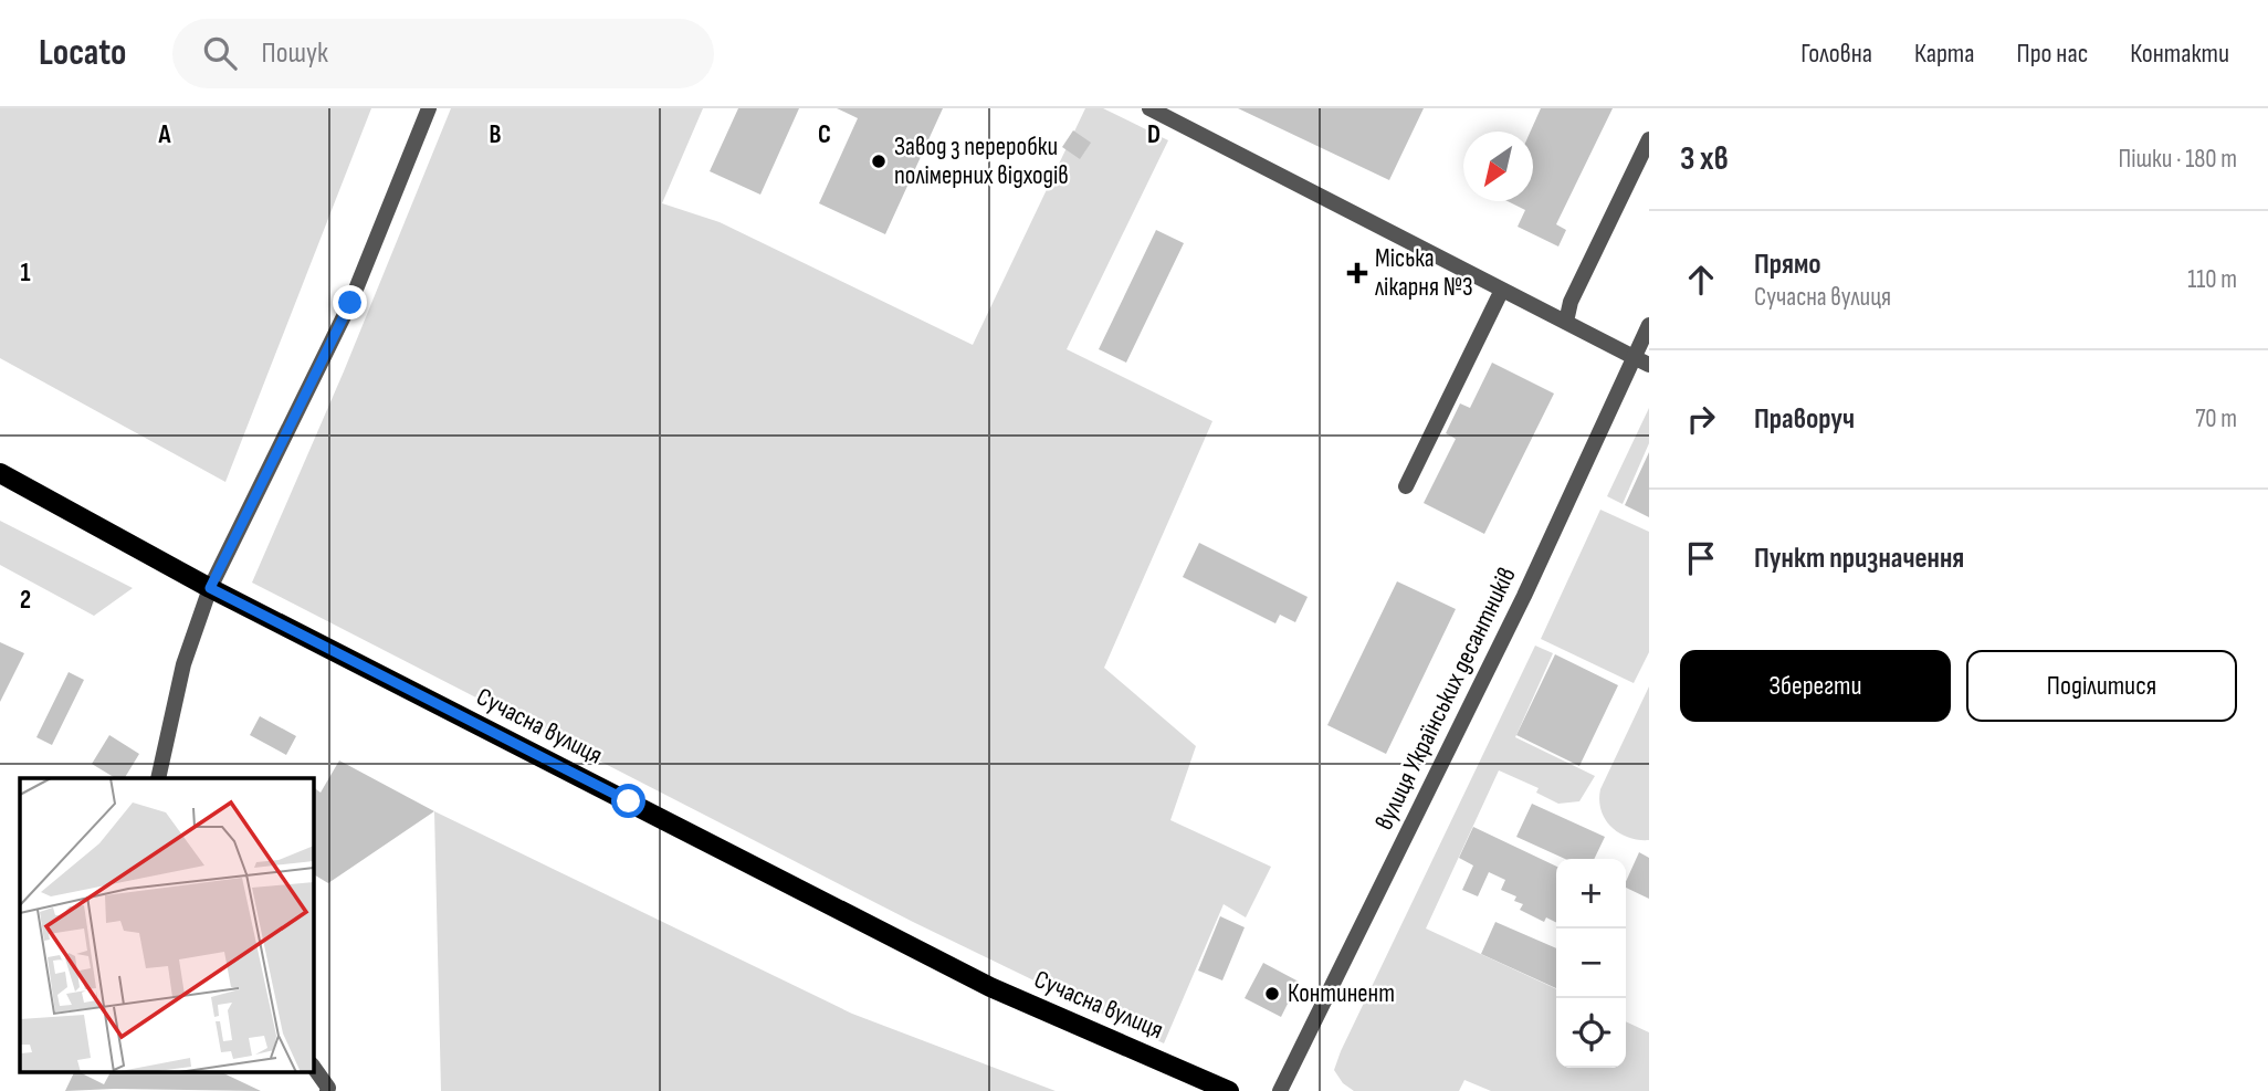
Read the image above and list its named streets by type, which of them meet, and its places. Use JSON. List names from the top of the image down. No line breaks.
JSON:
{"streets":{"main road":["Сучасна вулиця"],"street":["вулиця Українських десантників"]},"places":{"other":["Завод з переробки полімерних відходів","Континент"],"health":["Міська лікарня №3"]},"north":"bottom left","page":{"header":"Locato","search":"Пошук","nav":["Головна","Карта","Про нас","Контакти"],"heading":["3 хв","Пішки · 180 m"],"list":[["Прямо","Сучасна вулиця","110 m"],["Праворуч","70 m"],"Пункт призначення"],"buttons":["Зберегти","Поділитися"],"map_buttons":["+","−"]},"grid":{"columns":["A","B","C","D"],"rows":["1","2"]}}
